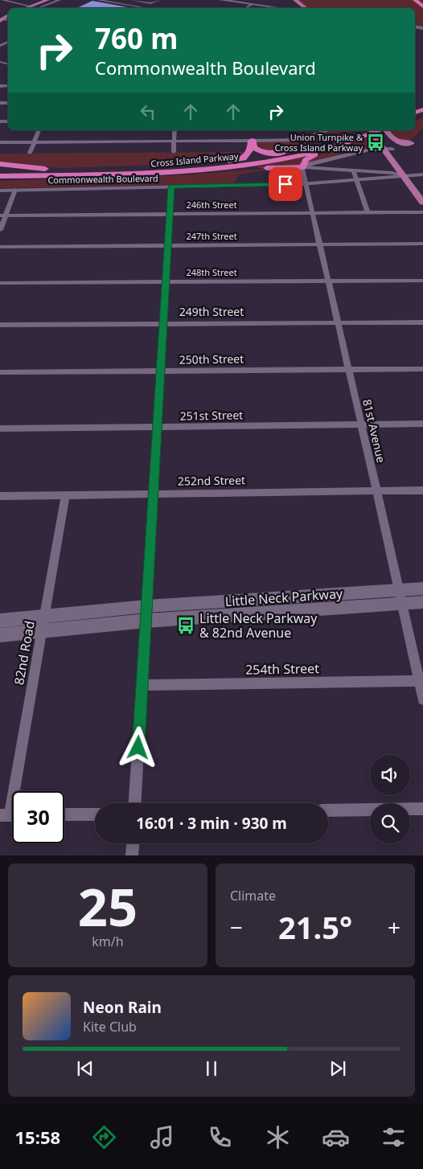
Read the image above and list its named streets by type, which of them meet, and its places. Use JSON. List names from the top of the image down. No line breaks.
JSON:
{"streets":{"highway":["Cross Island Parkway"],"main road":["Little Neck Parkway"],"street":["Commonwealth Boulevard","246th Street","247th Street","248th Street","249th Street","250th Street","251st Street","81st Avenue","252nd Street","82nd Road","254th Street"]},"crossings":[["Commonwealth Boulevard","81st Avenue"],["246th Street","81st Avenue"],["247th Street","81st Avenue"],["248th Street","81st Avenue"],["249th Street","81st Avenue"],["250th Street","81st Avenue"],["251st Street","81st Avenue"],["81st Avenue","252nd Street"],["81st Avenue","Little Neck Parkway"],["81st Avenue","254th Street"],["252nd Street","82nd Road"],["Little Neck Parkway","82nd Road"]],"places":{"bus stop":["Union Turnpike & Cross Island Parkway","Little Neck Parkway & 82nd Avenue"]},"page":{"turn":["760 m","Commonwealth Boulevard"],"limit":"30","trip":"16:01 · 3 min · 930 m","tile":[["25","km/h"],"Climate"],"heat":["−","21.5°","+"],"song":["Neon Rain","Kite Club"],"tabs":"15:58"}}
